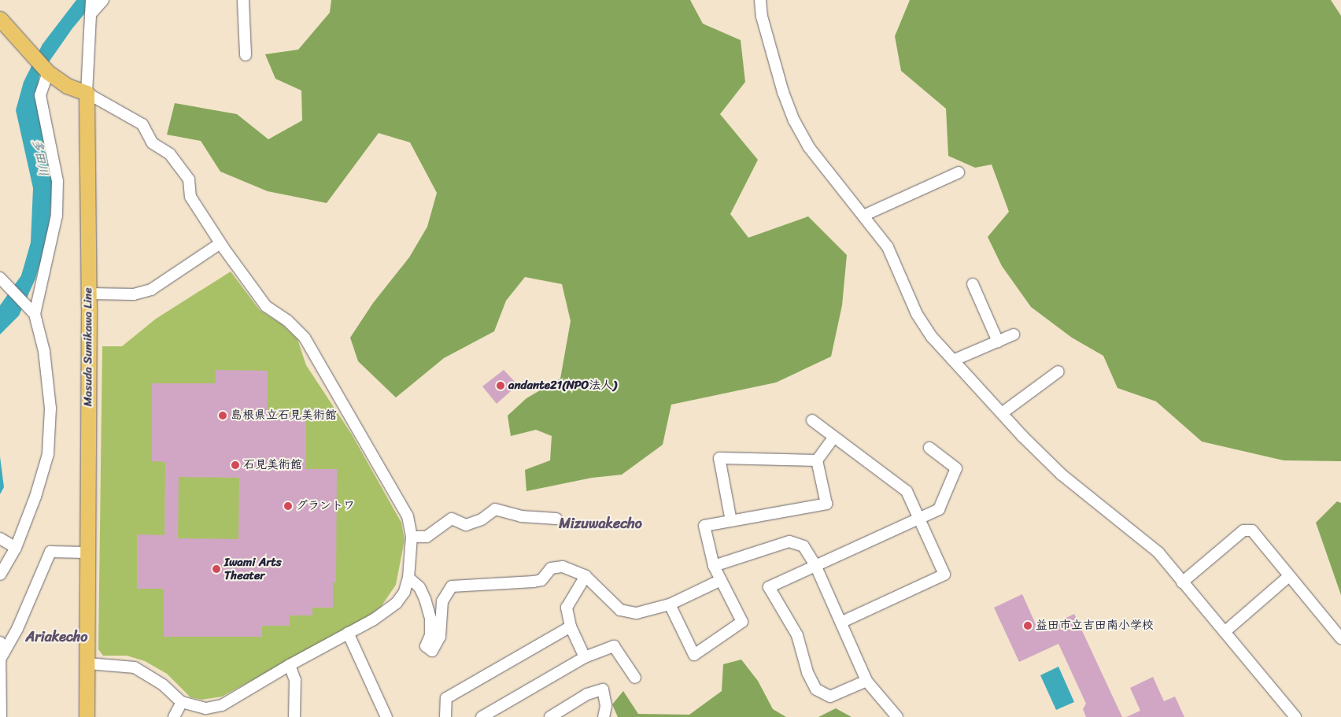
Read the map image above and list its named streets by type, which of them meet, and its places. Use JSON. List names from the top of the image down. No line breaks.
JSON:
{"streets":{"main road":["Masuda Sumikawa Line"]},"districts":["Mizuwakecho","Ariakecho"],"water":["多田川"],"places":["andante21(NPO法人)","島根県立石見美術館","石見美術館","グラントワ","Iwami Arts Theater","益田市立吉田南小学校"]}
